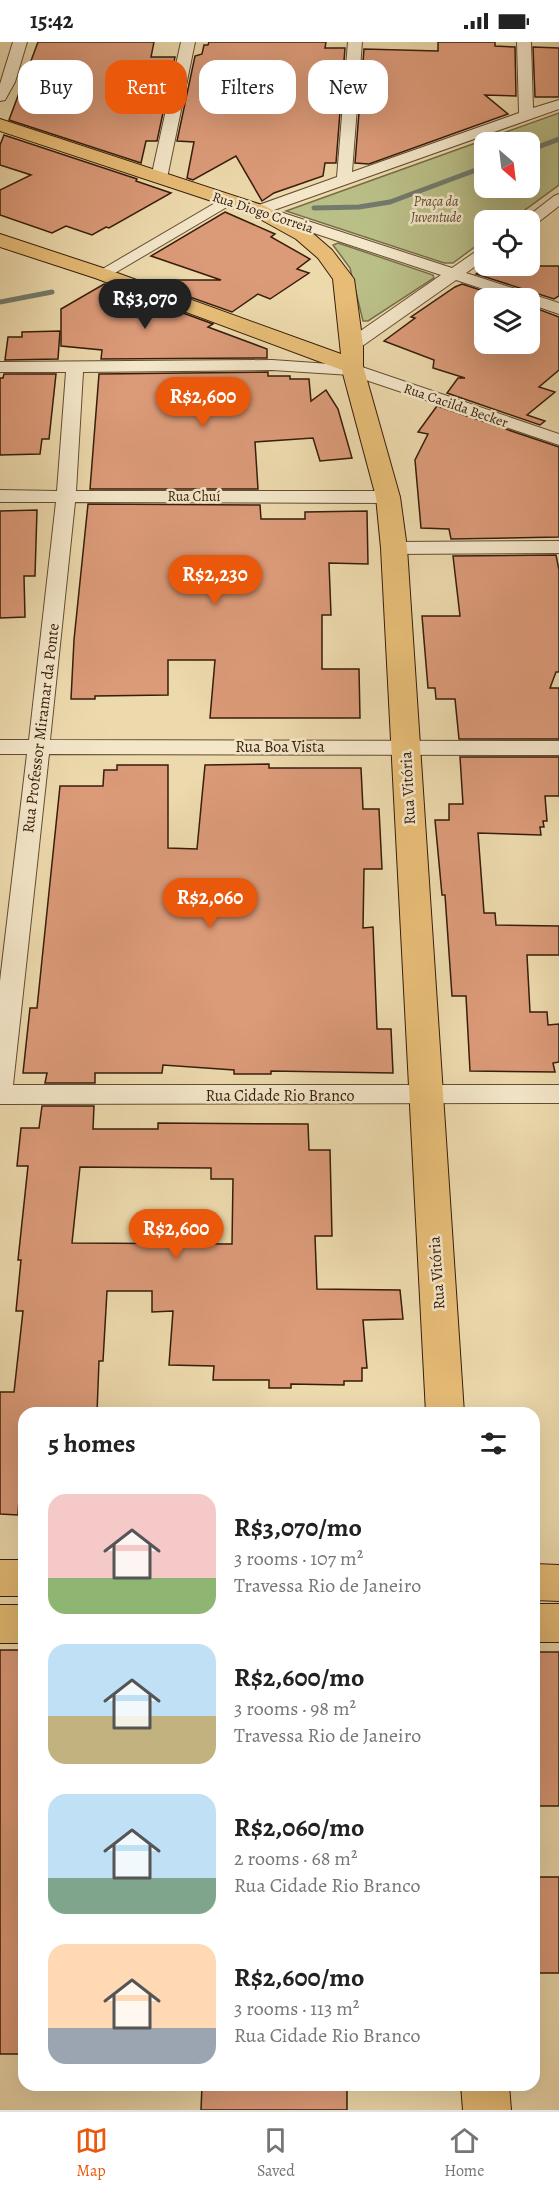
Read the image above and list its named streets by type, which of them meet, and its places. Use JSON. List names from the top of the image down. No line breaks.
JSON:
{"streets":{"main road":["Rua Diogo Correia","Rua Cacilda Becker","Rua Vitória"],"street":["Rua Chuí","Rua Professor Miramar da Ponte","Rua Boa Vista","Rua Cidade Rio Branco"]},"crossings":[["Rua Diogo Correia","Rua Vitória"],["Rua Cacilda Becker","Rua Vitória"],["Rua Chuí","Rua Professor Miramar da Ponte"],["Rua Chuí","Rua Vitória"],["Rua Professor Miramar da Ponte","Rua Boa Vista"],["Rua Boa Vista","Rua Vitória"],["Rua Vitória","Rua Cidade Rio Branco"]],"parks":["Praça da Juventude"],"north":"bottom right","page":{"status":"15:42","chip":["Buy","Rent","Filters","New"],"price":["R$3,070","R$2,600","R$2,230","R$2,060","R$2,600"],"heading":"5 homes","list":[{"name":"R$3,070/mo","note":"3 rooms · 107 m² · Travessa Rio de Janeiro"},{"name":"R$2,600/mo","note":"3 rooms · 98 m² · Travessa Rio de Janeiro"},{"name":"R$2,060/mo","note":"2 rooms · 68 m² · Rua Cidade Rio Branco"},{"name":"R$2,600/mo","note":"3 rooms · 113 m² · Rua Cidade Rio Branco"}],"tabs":["Map","Saved","Home"]}}
